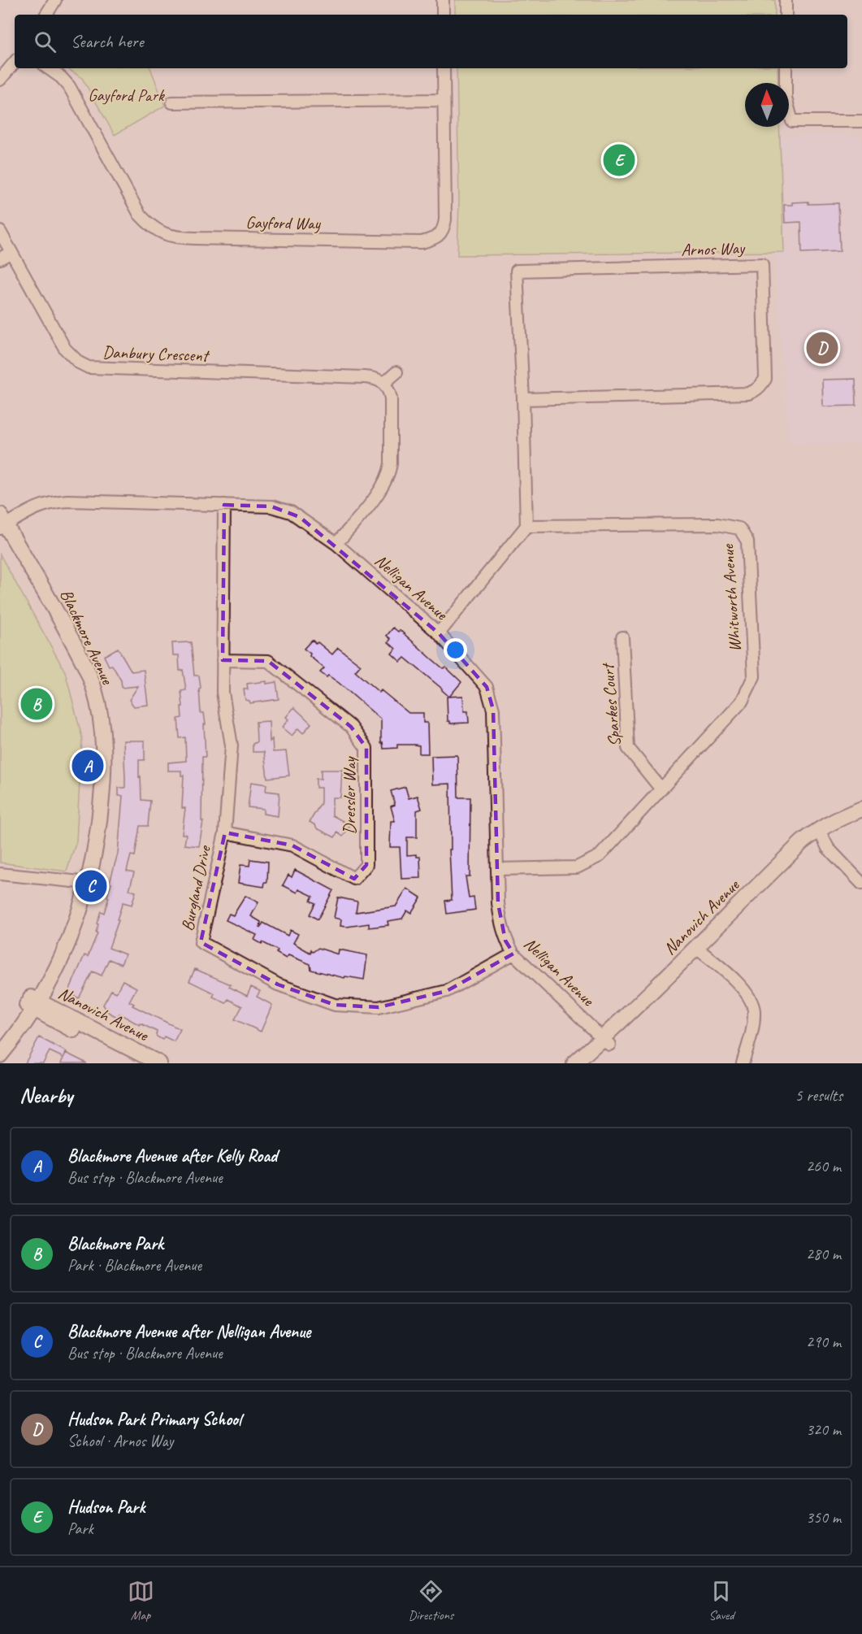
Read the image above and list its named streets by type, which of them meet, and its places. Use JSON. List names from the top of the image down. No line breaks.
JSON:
{"streets":{"street":["Gayford Way","Arnos Way","Danbury Crescent","Nelligan Avenue","Whitworth Avenue","Blackmore Avenue","Sparkes Court","Dressler Way","Burgland Drive","Nanovich Avenue"]},"crossings":[["Arnos Way","Whitworth Avenue"],["Nelligan Avenue","Whitworth Avenue"],["Nelligan Avenue","Blackmore Avenue"],["Nelligan Avenue","Burgland Drive"],["Nelligan Avenue","Nanovich Avenue"],["Whitworth Avenue","Sparkes Court"],["Blackmore Avenue","Nanovich Avenue"],["Dressler Way","Burgland Drive"]],"parks":["Gayford Park"],"north":"top","page":{"search":"Search here","pins":["E","D","B","A","C"],"heading":["Nearby","5 results"],"list":[{"mark":"A","name":"Blackmore Avenue after Kelly Road","note":"Bus stop · Blackmore Avenue","value":"260 m"},{"mark":"B","name":"Blackmore Park","note":"Park · Blackmore Avenue","value":"280 m"},{"mark":"C","name":"Blackmore Avenue after Nelligan Avenue","note":"Bus stop · Blackmore Avenue","value":"290 m"},{"mark":"D","name":"Hudson Park Primary School","note":"School · Arnos Way","value":"320 m"},{"mark":"E","name":"Hudson Park","note":"Park","value":"350 m"}],"nav":["Map","Directions","Saved"]}}
